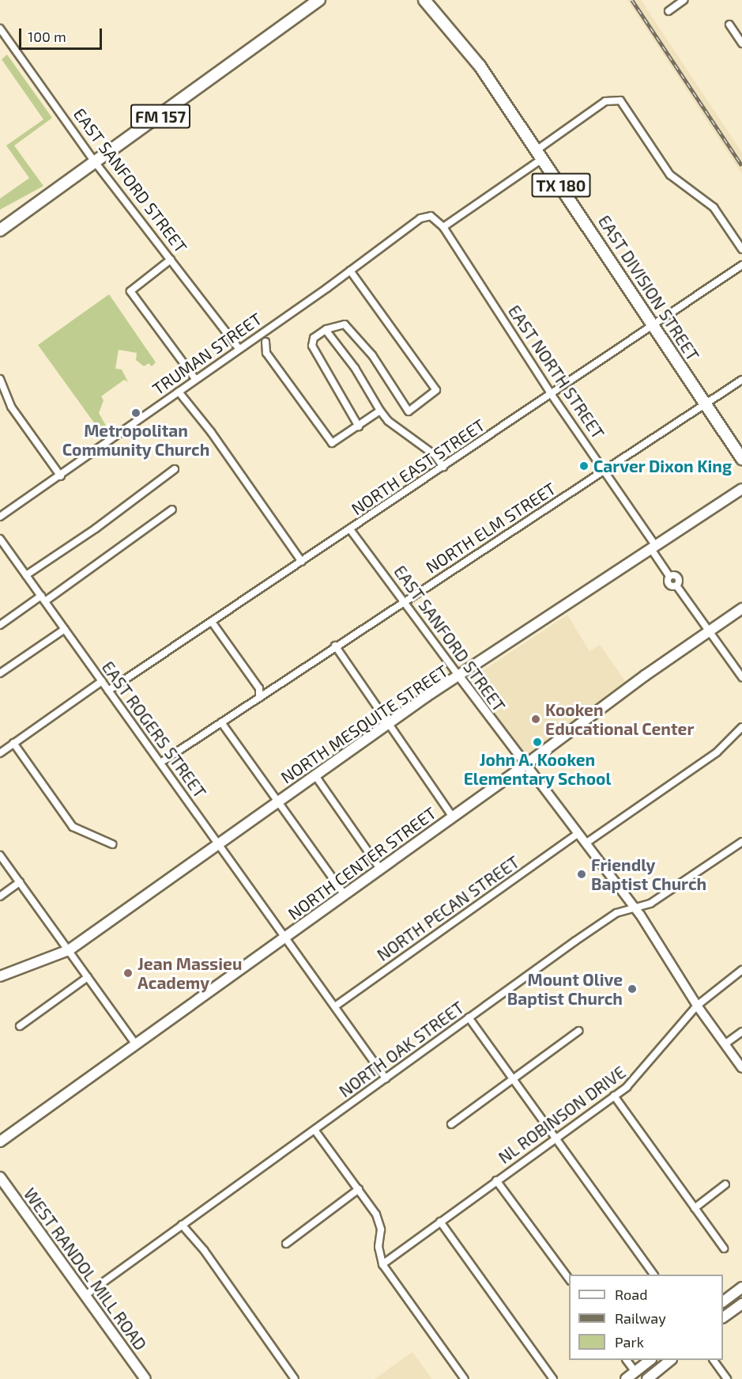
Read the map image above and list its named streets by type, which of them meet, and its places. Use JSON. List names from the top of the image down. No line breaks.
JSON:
{"streets":{"main road":["FM 157","TX 180","EAST DIVISION STREET","NORTH MESQUITE STREET","NORTH CENTER STREET","WEST RANDOL MILL ROAD"],"street":["EAST SANFORD STREET","TRUMAN STREET","EAST NORTH STREET","NORTH EAST STREET","NORTH ELM STREET","EAST ROGERS STREET","NORTH PECAN STREET","NORTH OAK STREET","NL ROBINSON DRIVE"]},"crossings":[["FM 157","EAST SANFORD STREET"],["EAST SANFORD STREET","TRUMAN STREET"],["EAST SANFORD STREET","NORTH EAST STREET"],["EAST SANFORD STREET","NORTH ELM STREET"],["EAST SANFORD STREET","NORTH MESQUITE STREET"],["EAST SANFORD STREET","NORTH CENTER STREET"],["EAST SANFORD STREET","NORTH PECAN STREET"],["EAST SANFORD STREET","NORTH OAK STREET"],["EAST SANFORD STREET","NL ROBINSON DRIVE"],["EAST DIVISION STREET","NORTH EAST STREET"],["EAST DIVISION STREET","NORTH ELM STREET"],["TRUMAN STREET","EAST NORTH STREET"],["EAST NORTH STREET","NORTH EAST STREET"],["EAST NORTH STREET","NORTH ELM STREET"],["EAST NORTH STREET","NORTH MESQUITE STREET"],["EAST NORTH STREET","NORTH CENTER STREET"],["NORTH EAST STREET","EAST ROGERS STREET"],["NORTH ELM STREET","EAST ROGERS STREET"],["NORTH MESQUITE STREET","EAST ROGERS STREET"],["EAST ROGERS STREET","NORTH CENTER STREET"],["EAST ROGERS STREET","NORTH PECAN STREET"],["EAST ROGERS STREET","NORTH OAK STREET"],["NORTH OAK STREET","WEST RANDOL MILL ROAD"]],"places":["Metropolitan Community Church","Carver Dixon King","Kooken Educational Center","John A. Kooken Elementary School","Friendly Baptist Church","Jean Massieu Academy","Mount Olive Baptist Church"],"legend":["Road","Railway","Park"],"scale_bar":"100 m"}
